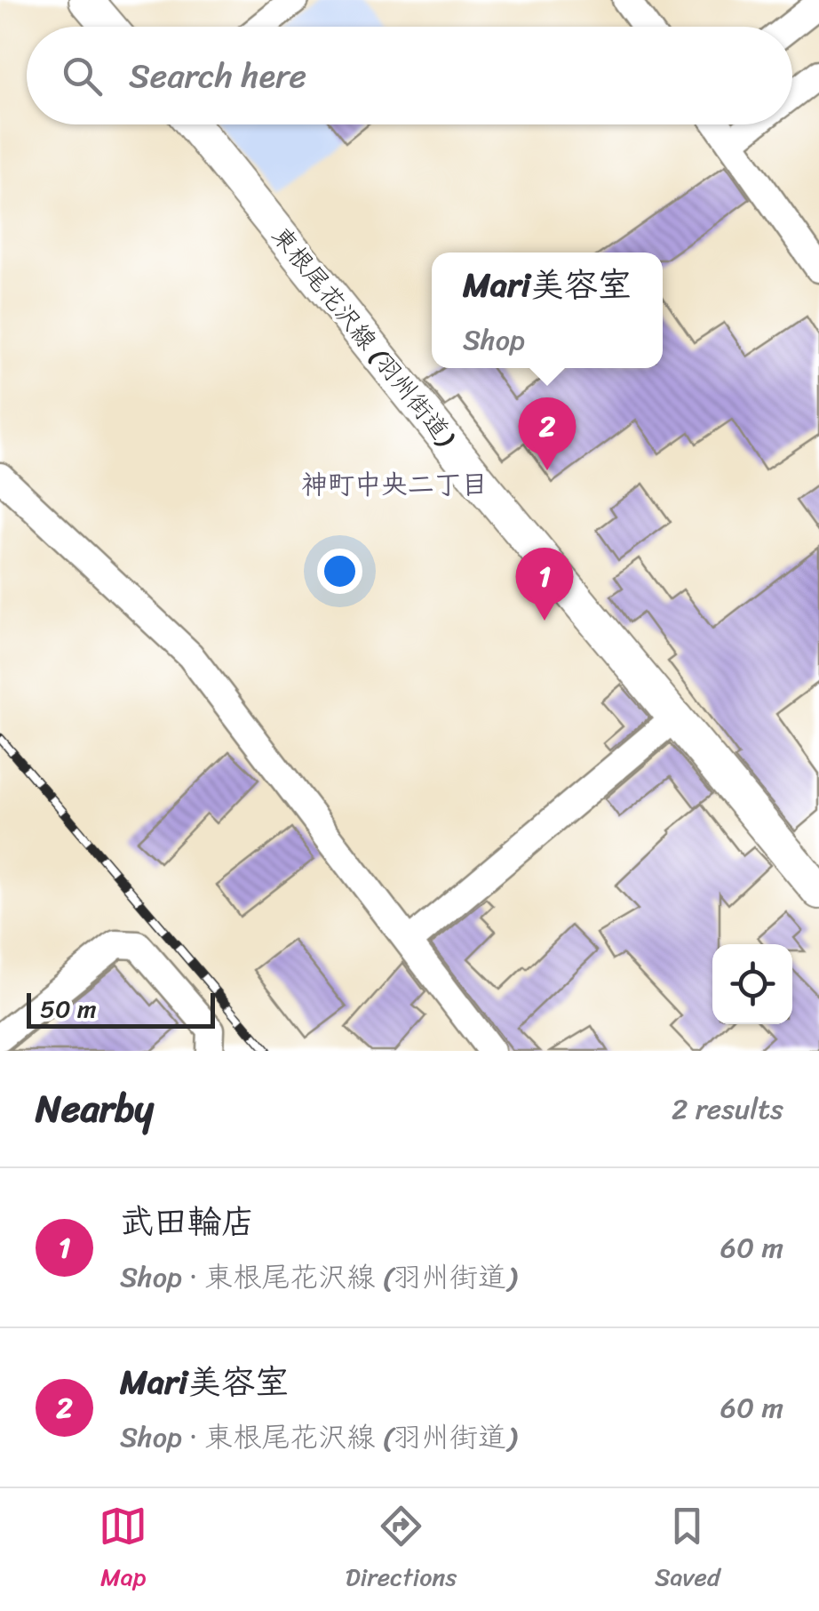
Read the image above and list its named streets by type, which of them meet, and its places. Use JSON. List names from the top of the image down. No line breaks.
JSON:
{"streets":{"main road":["東根尾花沢線 (羽州街道)"]},"districts":["神町中央二丁目"],"scale_bar":"50 m","page":{"search":"Search here","popup":["Mari美容室","Shop"],"pins":["2","1"],"scale":"50 m","heading":["Nearby","2 results"],"list":[{"mark":"1","name":"武田輪店","note":"Shop · 東根尾花沢線 (羽州街道)","value":"60 m"},{"mark":"2","name":"Mari美容室","note":"Shop · 東根尾花沢線 (羽州街道)","value":"60 m"}],"nav":["Map","Directions","Saved"]}}
